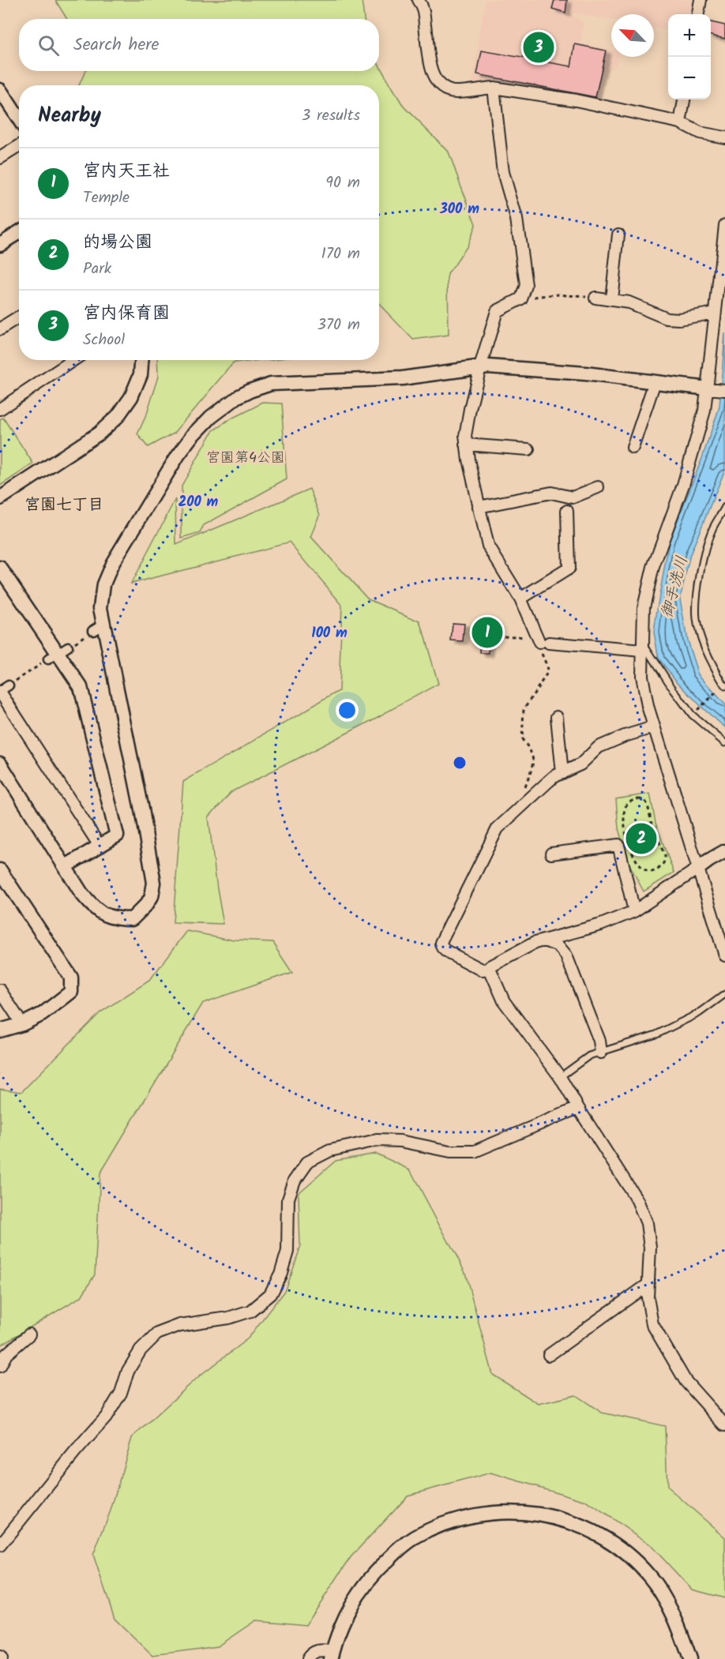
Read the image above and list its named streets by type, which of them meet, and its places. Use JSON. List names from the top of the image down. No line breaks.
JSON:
{"districts":["宮園七丁目"],"water":["御手洗川"],"parks":["宮園第4公園"],"north":"top left","page":{"map_buttons":["+","−"],"search":"Search here","pins":["3","1","2"],"heading":["Nearby","3 results"],"list":[{"mark":"1","name":"宮内天王社","note":"Temple","value":"90 m"},{"mark":"2","name":"的場公園","note":"Park","value":"170 m"},{"mark":"3","name":"宮内保育園","note":"School","value":"370 m"}]},"rings":["300 m","200 m","100 m"]}
